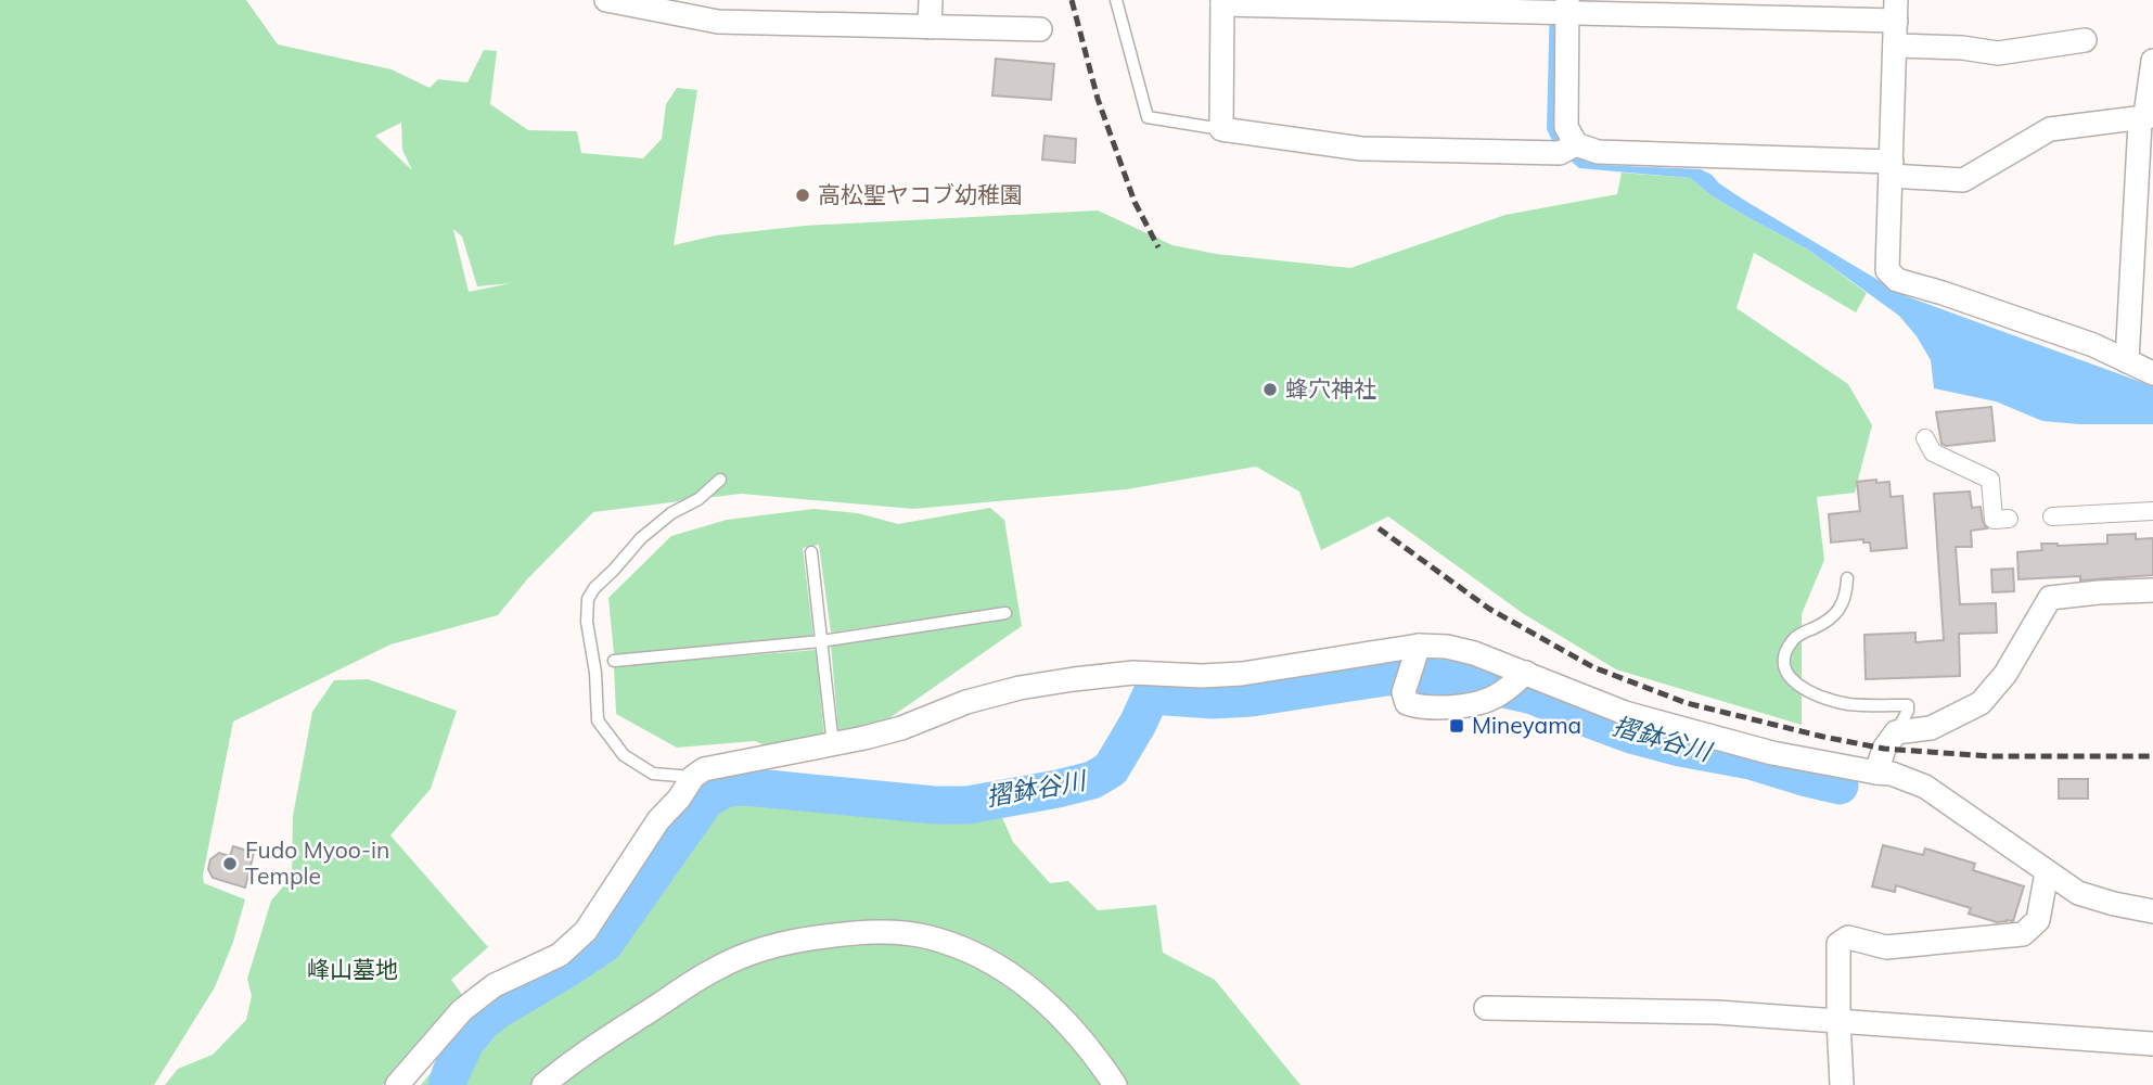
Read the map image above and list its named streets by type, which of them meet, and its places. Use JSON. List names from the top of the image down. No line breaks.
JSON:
{"water":["摺鉢谷川"],"parks":["峰山墓地"],"places":{"other":["高松聖ヤコブ幼稚園","蜂穴神社","Fudo Myoo-in Temple"],"transit":["Mineyama"]}}
